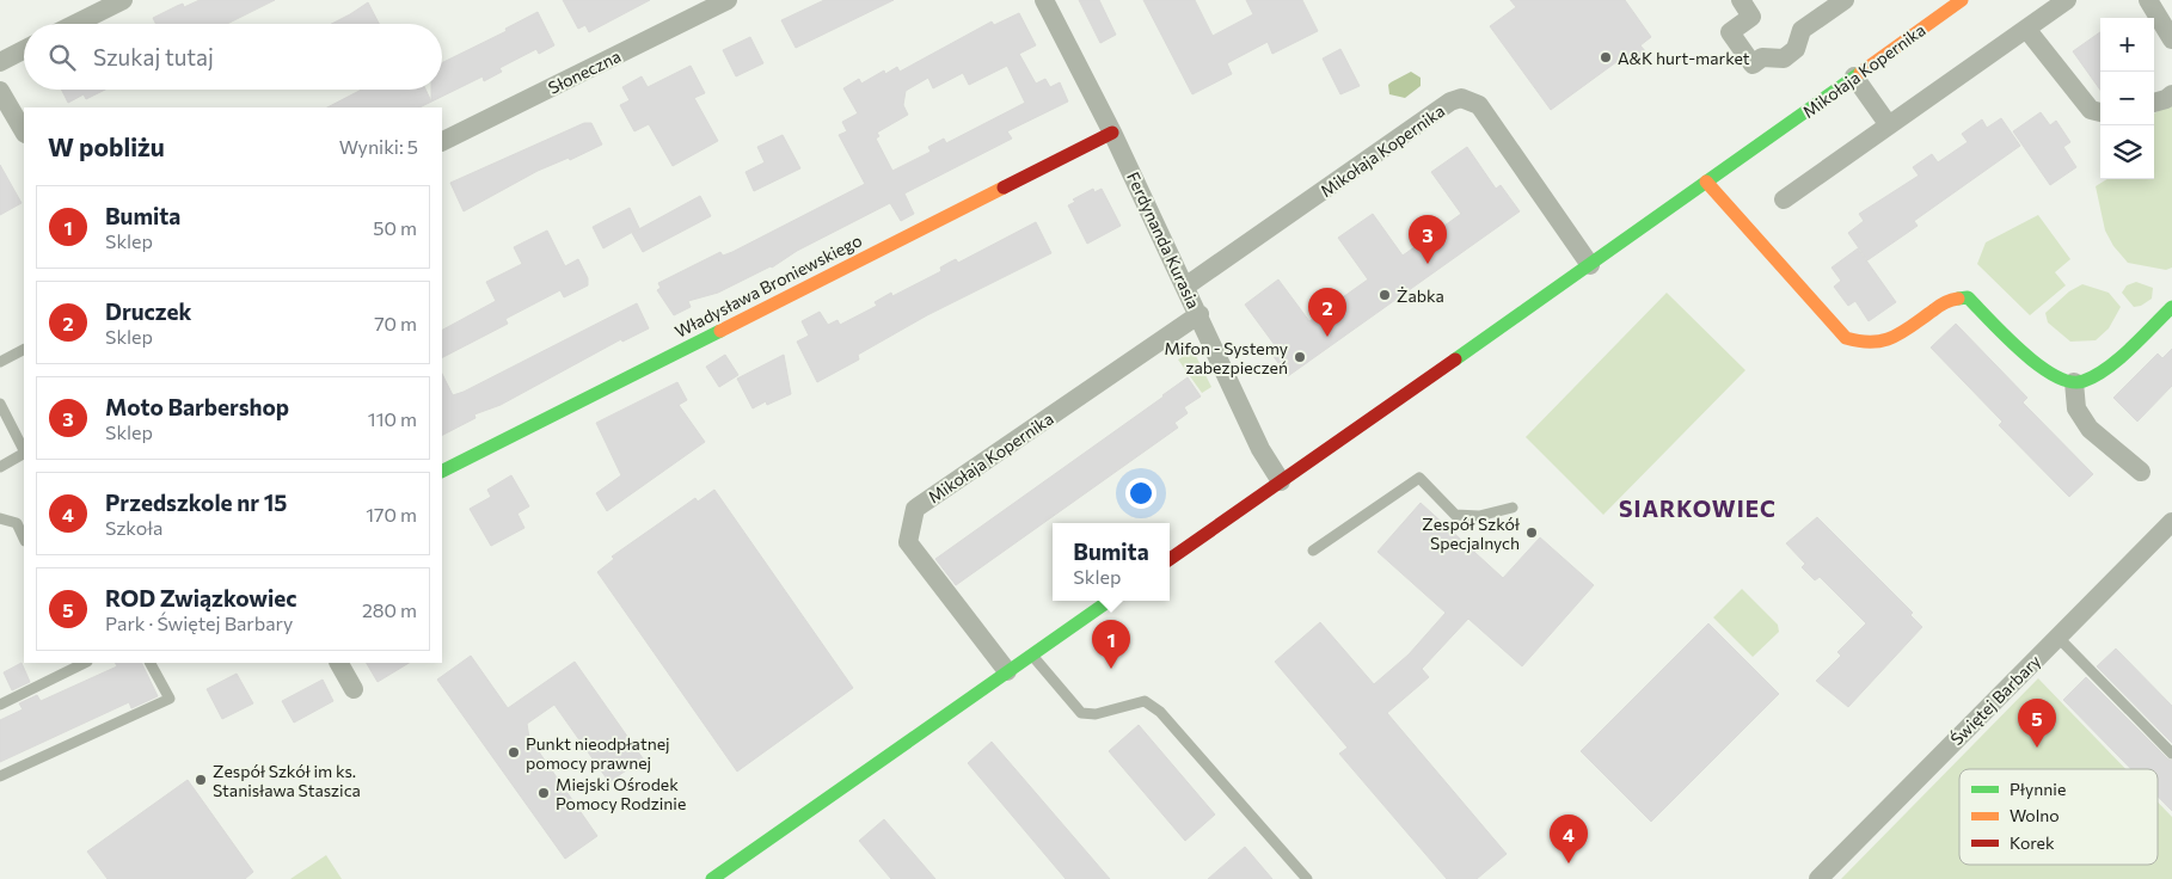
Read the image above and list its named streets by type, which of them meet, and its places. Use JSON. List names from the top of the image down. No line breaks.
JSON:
{"streets":{"street":["Mikołaja Kopernika","Słoneczna","Ferdynanda Kurasia","Władysława Broniewskiego","Świętej Barbary"]},"crossings":[["Mikołaja Kopernika","Ferdynanda Kurasia"],["Ferdynanda Kurasia","Władysława Broniewskiego"]],"districts":["SIARKOWIEC"],"places":["A&K hurt-market","Żabka","Mifon - Systemy zabezpieczeń","Zespół Szkół Specjalnych","Punkt nieodpłatnej pomocy prawnej","Zespół Szkół im ks. Stanisława Staszica","Miejski Ośrodek Pomocy Rodzinie"],"legend":["Płynnie","Wolno","Korek"],"page":{"map_buttons":["+","−"],"search":"Szukaj tutaj","heading":["W pobliżu","Wyniki: 5"],"list":[{"mark":"1","name":"Bumita","note":"Sklep","value":"50 m"},{"mark":"2","name":"Druczek","note":"Sklep","value":"70 m"},{"mark":"3","name":"Moto Barbershop","note":"Sklep","value":"110 m"},{"mark":"4","name":"Przedszkole nr 15","note":"Szkoła","value":"170 m"},{"mark":"5","name":"ROD Związkowiec","note":"Park · Świętej Barbary","value":"280 m"}],"pins":["3","2","1","5","4"],"popup":["Bumita","Sklep"]}}
